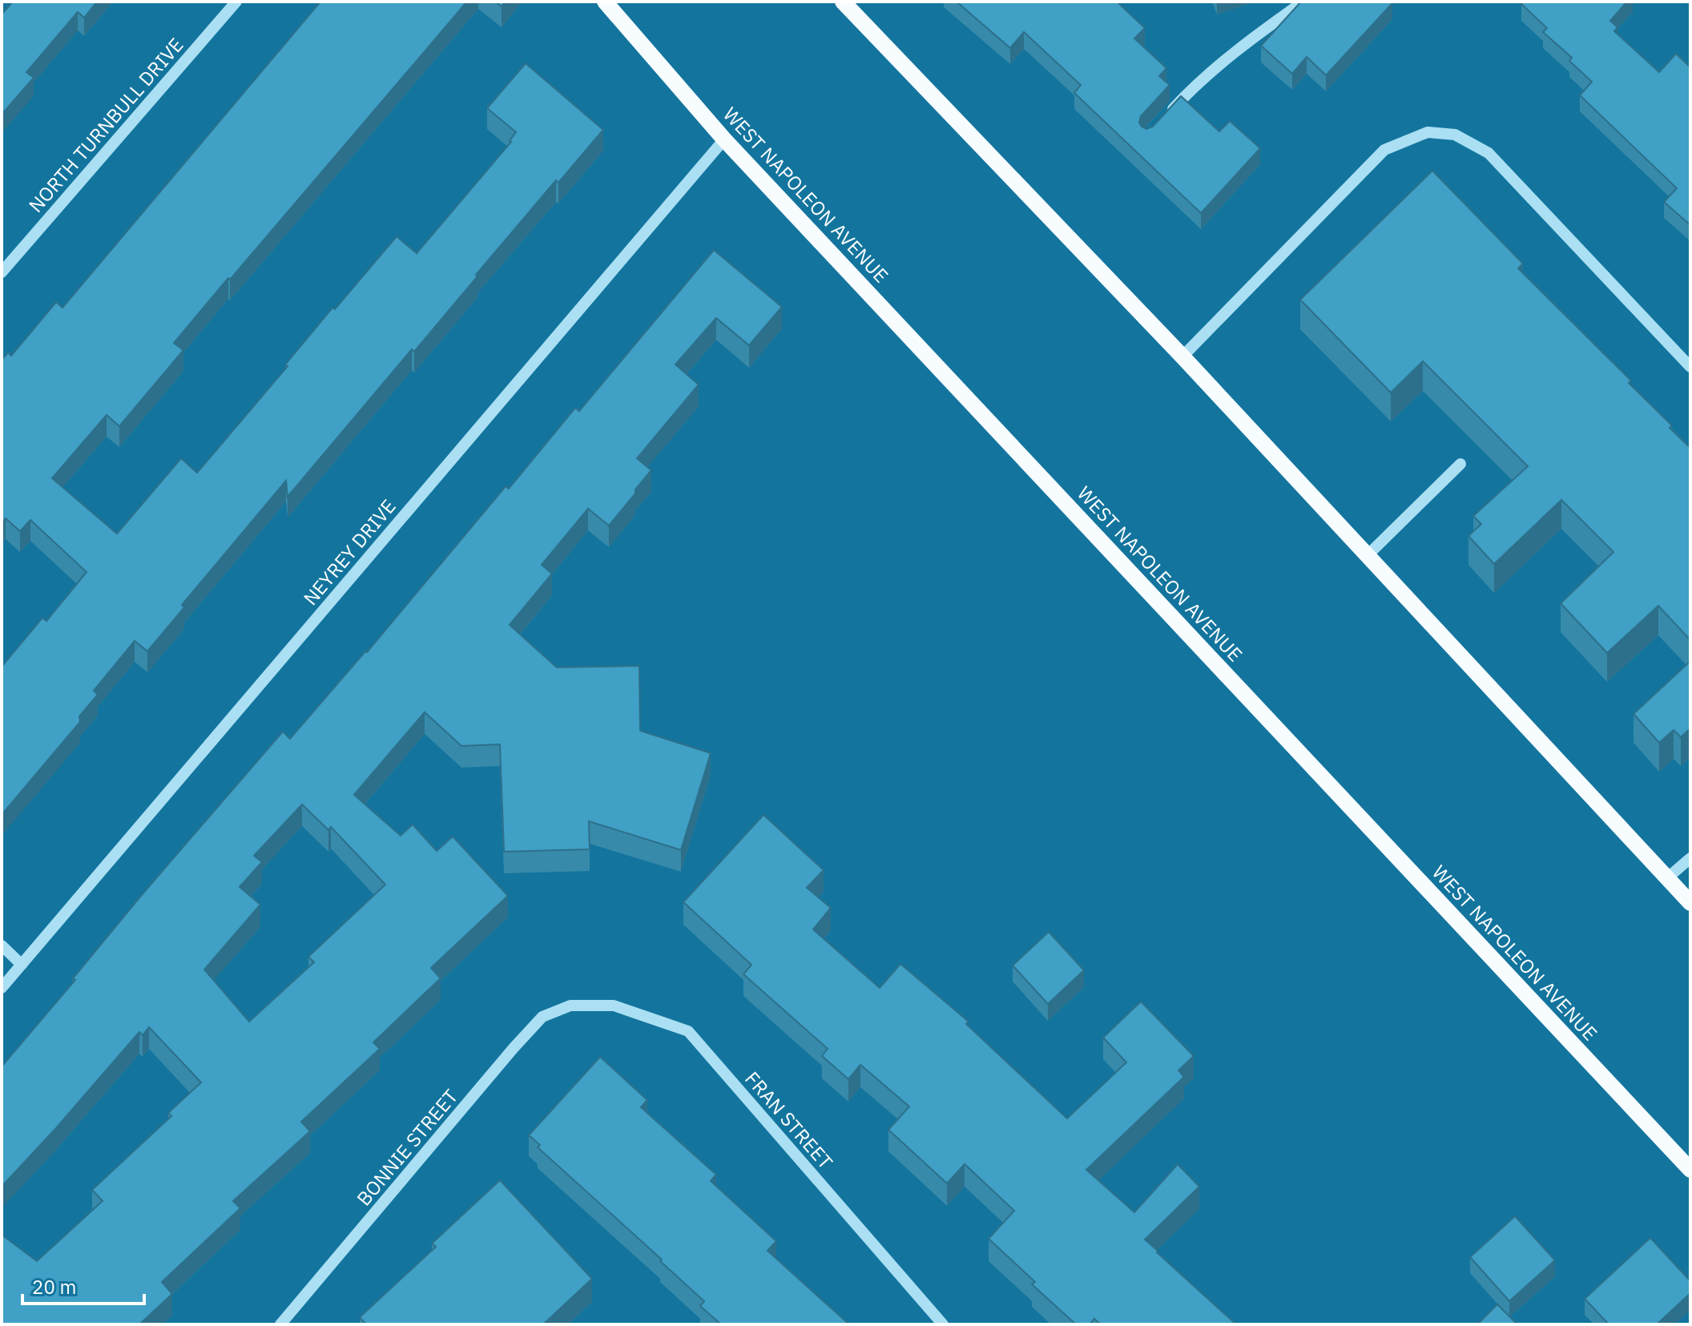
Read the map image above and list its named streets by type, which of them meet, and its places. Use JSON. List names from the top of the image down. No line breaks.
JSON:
{"streets":{"main road":["WEST NAPOLEON AVENUE"],"street":["NORTH TURNBULL DRIVE","NEYREY DRIVE","FRAN STREET","BONNIE STREET"]},"crossings":[["WEST NAPOLEON AVENUE","NEYREY DRIVE"],["FRAN STREET","BONNIE STREET"]],"scale_bar":"20 m"}
